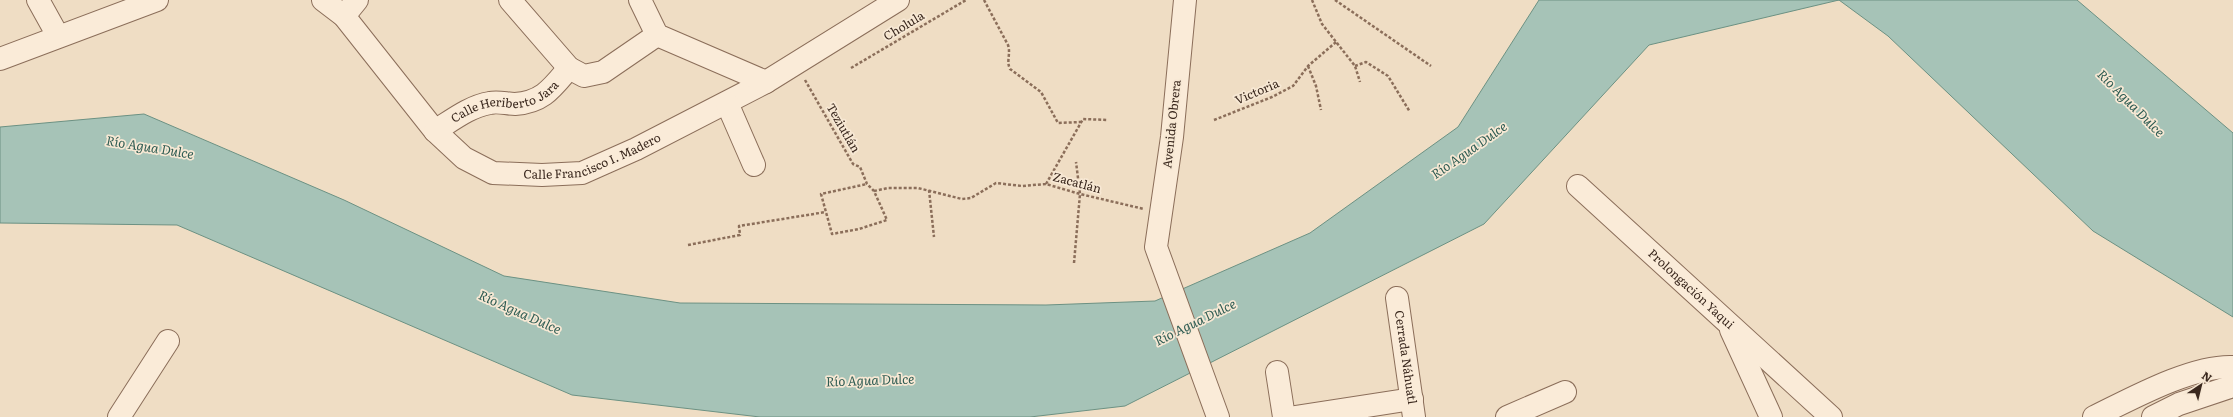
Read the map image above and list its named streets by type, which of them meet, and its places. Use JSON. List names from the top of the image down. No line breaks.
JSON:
{"streets":{"street":["Calle Heriberto Jara","Avenida Obrera","Calle Francisco I. Madero","Prolongación Yaqui","Cerrada Náhuatl"],"path":["Cholula","Victoria","Teziutlán","Zacatlán"]},"crossings":[["Calle Heriberto Jara","Calle Francisco I. Madero"],["Avenida Obrera","Zacatlán"],["Teziutlán","Calle Francisco I. Madero"],["Teziutlán","Zacatlán"]],"water":["Río Agua Dulce"],"north":"top right"}
